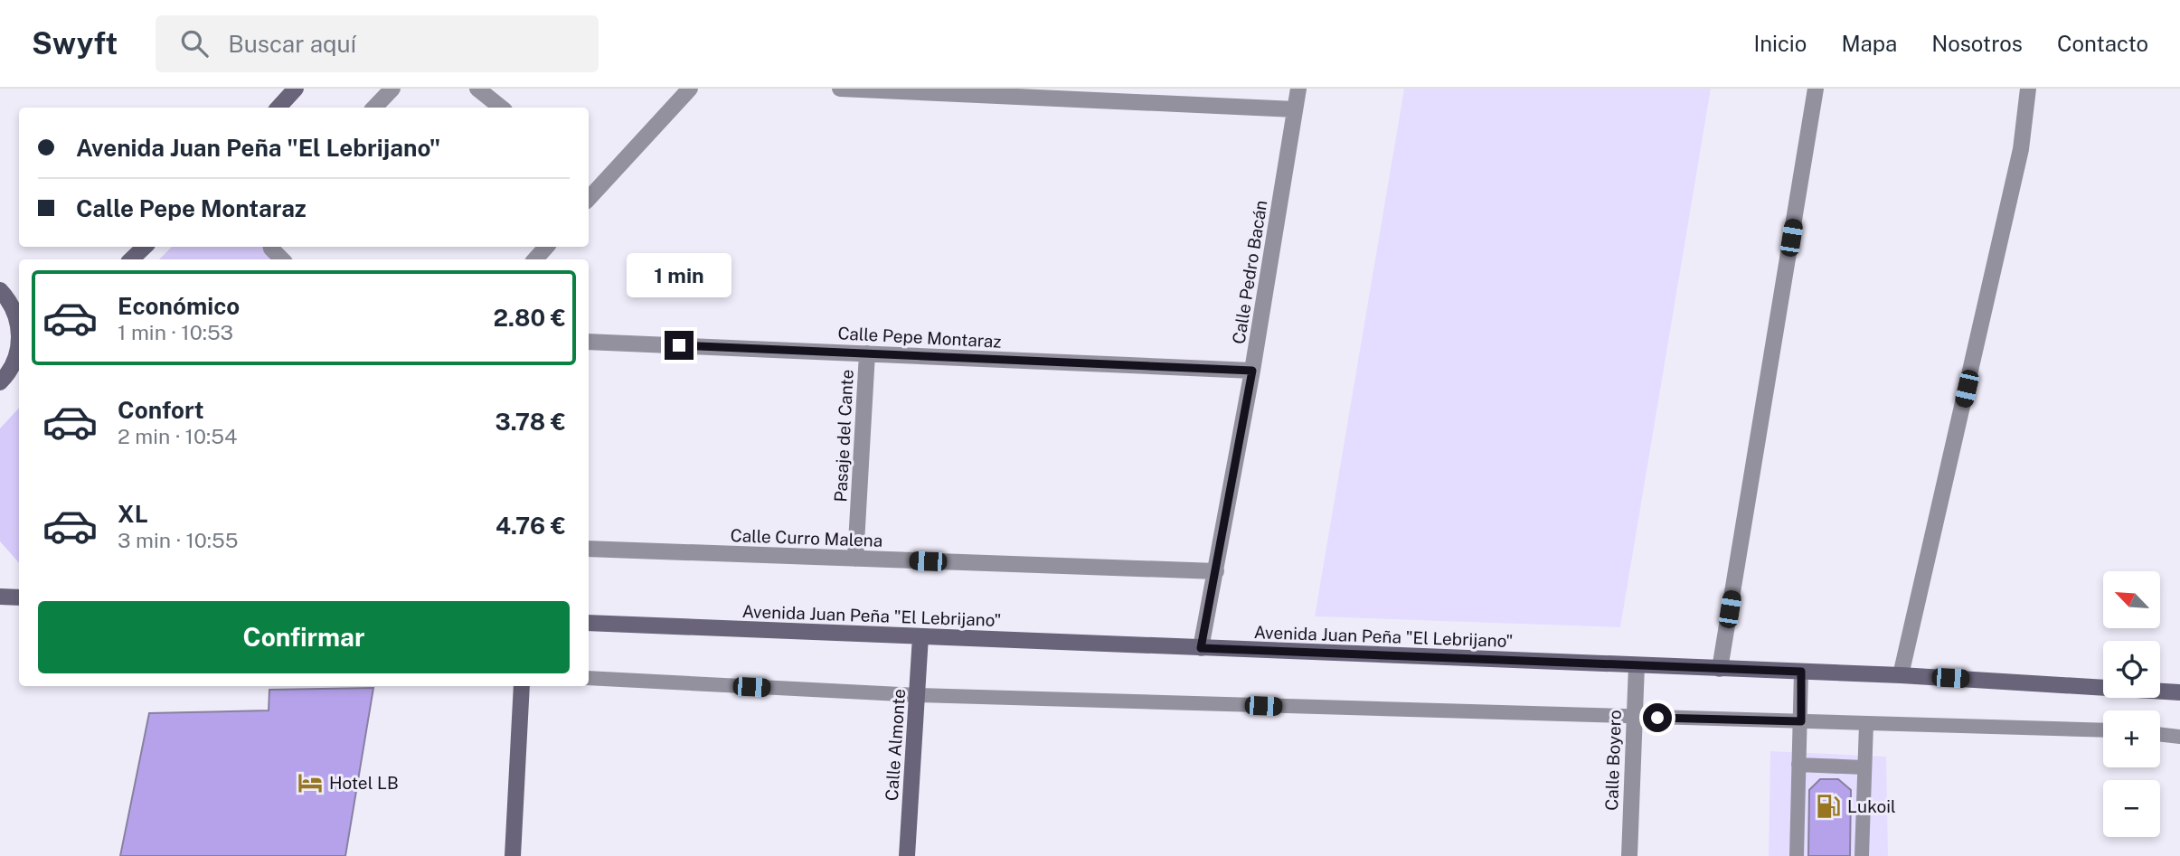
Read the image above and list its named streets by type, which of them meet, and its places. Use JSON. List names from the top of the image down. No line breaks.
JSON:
{"streets":{"street":["Calle Pedro Bacán","Calle Pepe Montaraz","Pasaje del Cante","Calle Curro Malena","Avenida Juan Peña \"El Lebrijano\"","Calle Almonte","Calle Boyero"]},"crossings":[["Calle Pedro Bacán","Calle Pepe Montaraz"],["Calle Pedro Bacán","Calle Curro Malena"],["Calle Pedro Bacán","Avenida Juan Peña \"El Lebrijano\""],["Calle Pepe Montaraz","Pasaje del Cante"],["Pasaje del Cante","Calle Curro Malena"],["Avenida Juan Peña \"El Lebrijano\"","Calle Almonte"],["Avenida Juan Peña \"El Lebrijano\"","Calle Boyero"]],"places":{"hotel":["Hotel LB"],"fuel station":["Lukoil"]},"north":"top left","page":{"header":"Swyft","search":"Buscar aquí","nav":["Inicio","Mapa","Nosotros","Contacto"],"banner":["Avenida Juan Peña \"El Lebrijano\"","Calle Pepe Montaraz"],"bubble":"1 min","list":[{"name":"Económico","note":"1 min · 10:53","value":"2.80 €"},{"name":"Confort","note":"2 min · 10:54","value":"3.78 €"},{"name":"XL","note":"3 min · 10:55","value":"4.76 €"}],"map_buttons":["+","−"],"buttons":"Confirmar"}}
